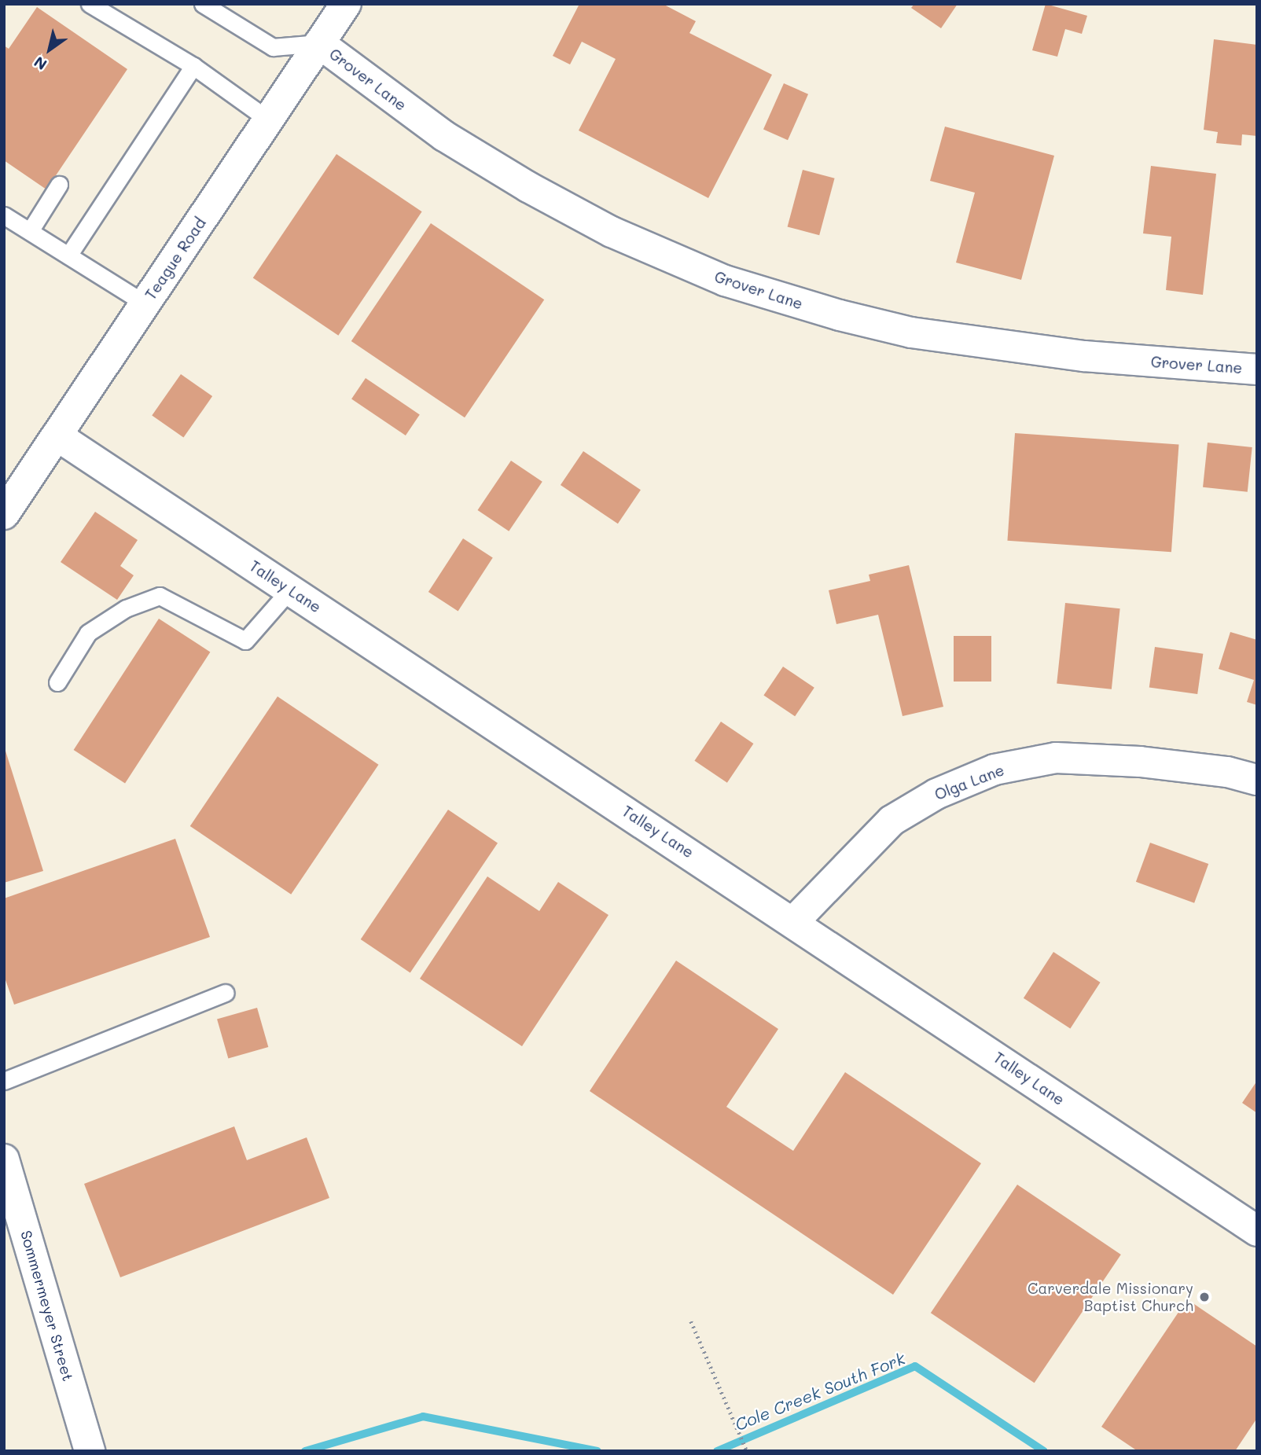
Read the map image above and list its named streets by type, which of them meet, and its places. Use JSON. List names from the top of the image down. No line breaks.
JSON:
{"streets":{"street":["Grover Lane","Teague Road","Talley Lane","Olga Lane","Sommermeyer Street"]},"crossings":[["Grover Lane","Teague Road"],["Teague Road","Talley Lane"],["Talley Lane","Olga Lane"]],"water":["Cole Creek South Fork"],"places":["Carverdale Missionary Baptist Church"],"north":"bottom left"}
